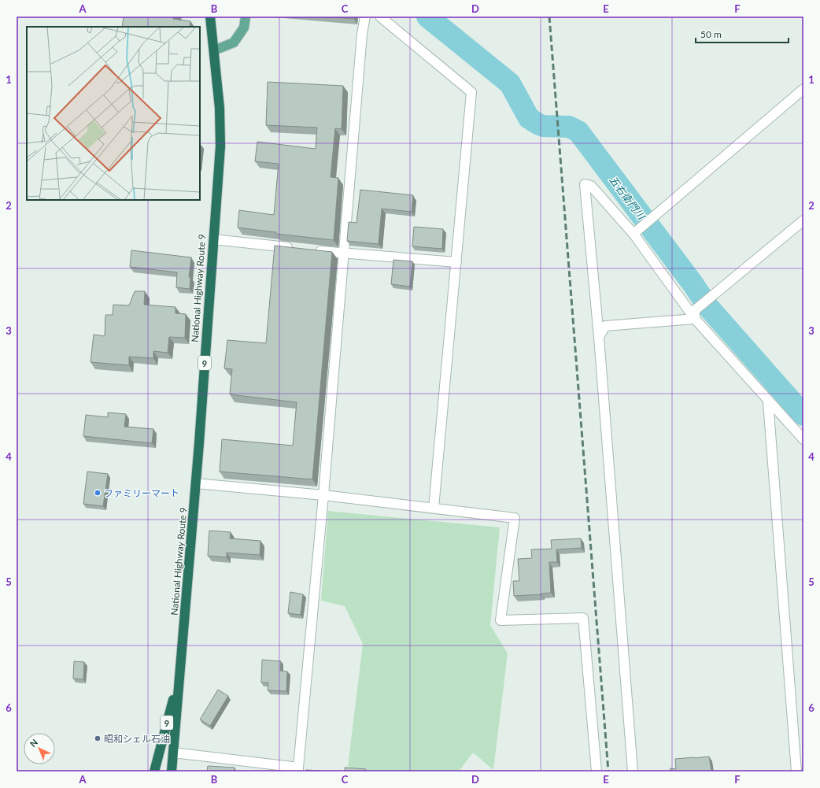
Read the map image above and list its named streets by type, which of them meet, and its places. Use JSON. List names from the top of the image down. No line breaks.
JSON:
{"streets":{"highway":["National Highway Route 9","9"]},"water":["五右衛門川"],"places":["ファミリーマート","昭和シェル石油"],"scale_bar":"50 m","north":"top left","grid":{"columns":["A","B","C","D","E","F"],"rows":["1","2","3","4","5","6"]}}
